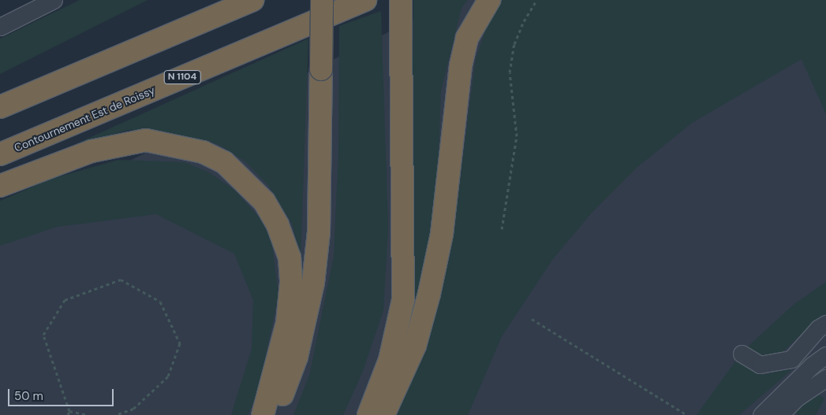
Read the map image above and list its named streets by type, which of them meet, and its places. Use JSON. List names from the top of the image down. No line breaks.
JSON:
{"streets":{"highway":["N 1104","Contournement Est de Roissy"]},"scale_bar":"50 m"}
